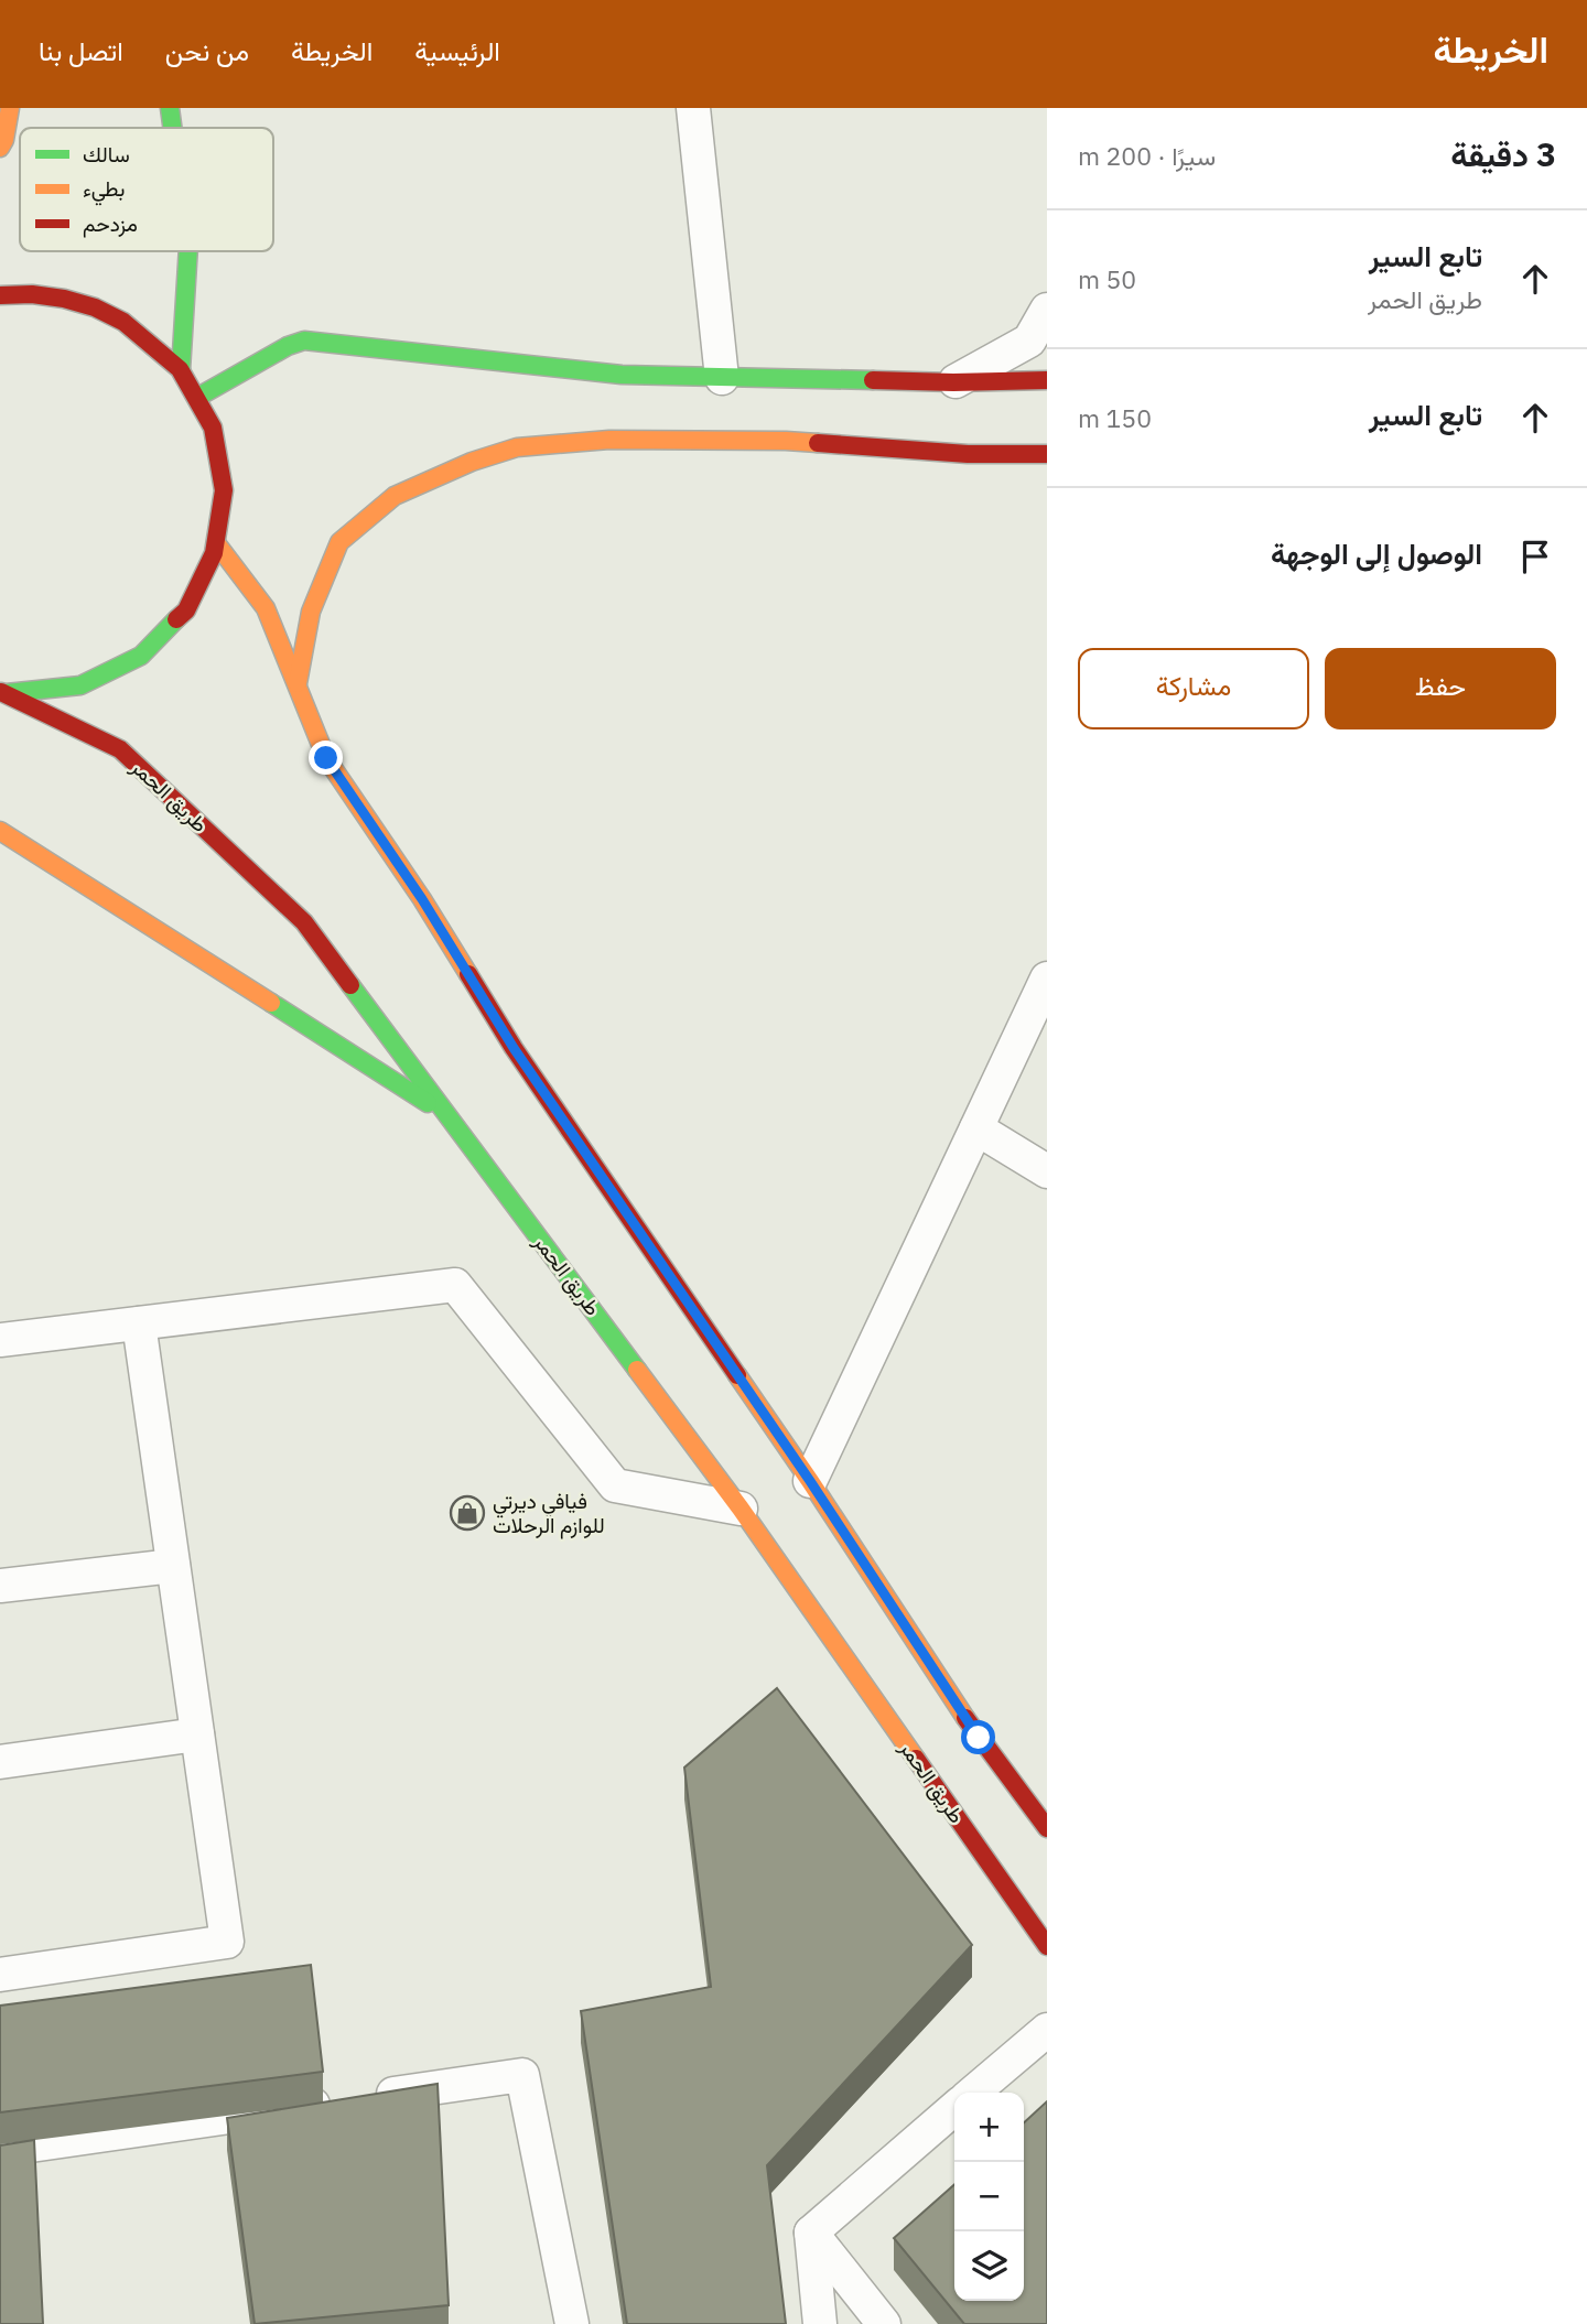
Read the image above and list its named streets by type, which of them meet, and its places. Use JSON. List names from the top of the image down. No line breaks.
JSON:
{"streets":{"street":["طريق الحمر"]},"places":{"shop":["فيافي ديرتي للوازم الرحلات"]},"legend":["سالك","بطيء","مزدحم"],"page":{"header":"الخريطة","nav":["الرئيسية","الخريطة","من نحن","اتصل بنا"],"heading":["3 دقيقة","سيرًا · 200 m"],"list":[["تابع السير","طريق الحمر","50 m"],["تابع السير","150 m"],"الوصول إلى الوجهة"],"buttons":["حفظ","مشاركة"],"map_buttons":["+","−"]}}
